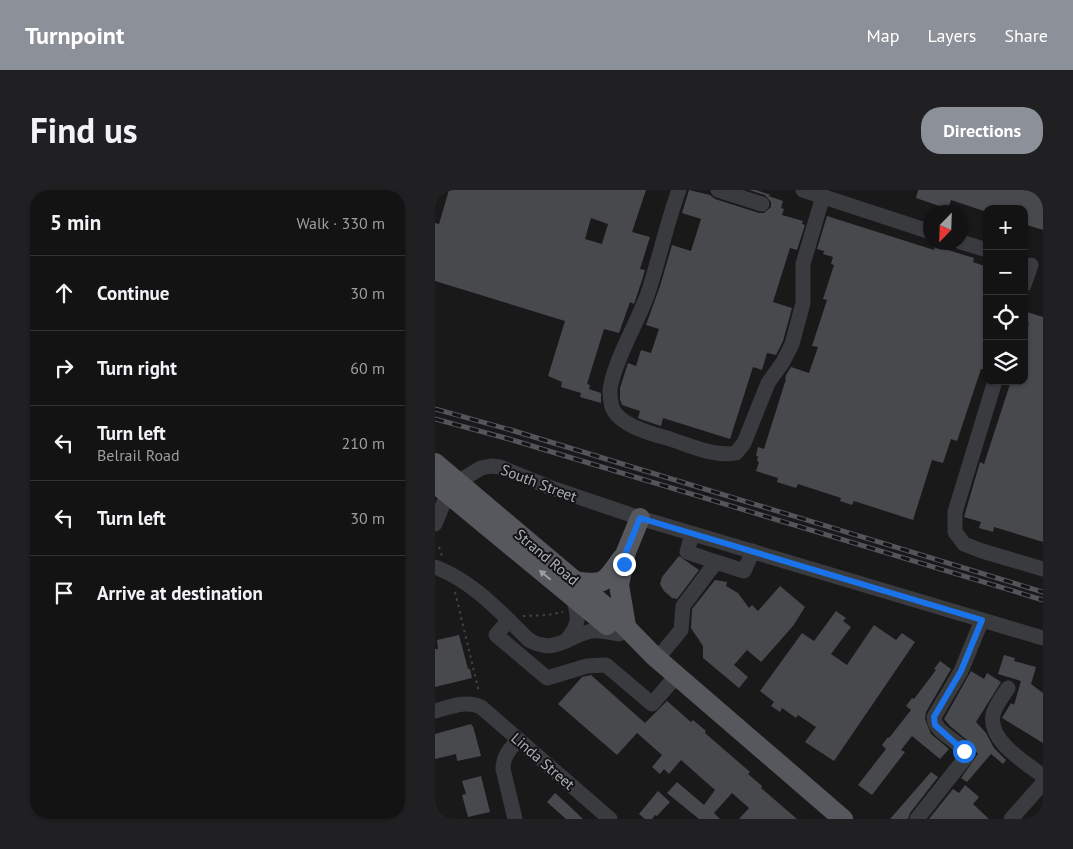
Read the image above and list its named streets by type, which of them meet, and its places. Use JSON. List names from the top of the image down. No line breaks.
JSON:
{"streets":{"main road":["Strand Road"],"street":["South Street","Linda Street"]},"north":"bottom left","page":{"header":"Turnpoint","nav":["Map","Layers","Share"],"title":"Find us","buttons":"Directions","heading":["5 min","Walk · 330 m"],"map_buttons":["+","−"],"list":[["Continue","30 m"],["Turn right","60 m"],["Turn left","Belrail Road","210 m"],["Turn left","30 m"],"Arrive at destination"]}}
